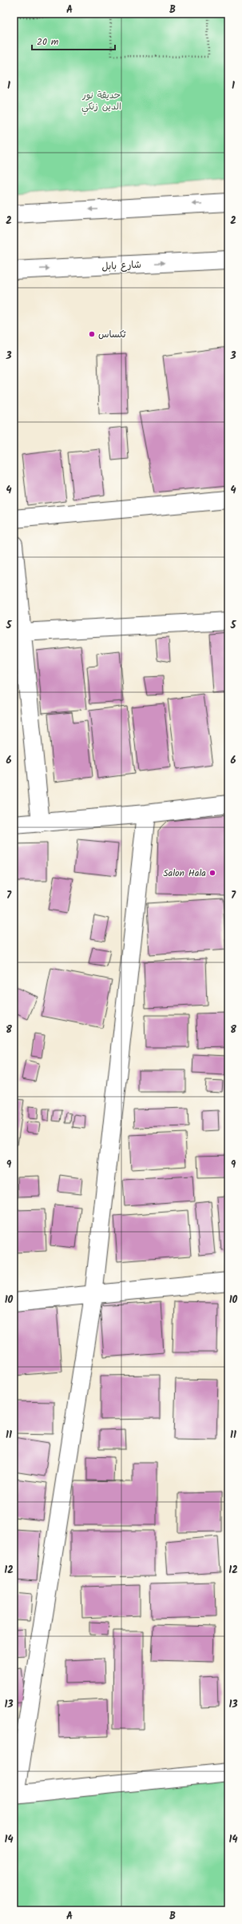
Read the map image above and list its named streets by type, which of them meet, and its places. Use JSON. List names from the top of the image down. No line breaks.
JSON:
{"streets":{"street":["شارع بابل"]},"parks":["حديقة نور الدين زنكي"],"places":["تكساس","Salon Hala"],"scale_bar":"20 m","grid":{"columns":["A","B"],"rows":["1","2","3","4","5","6","7","8","9","10","11","12","13","14"]}}
